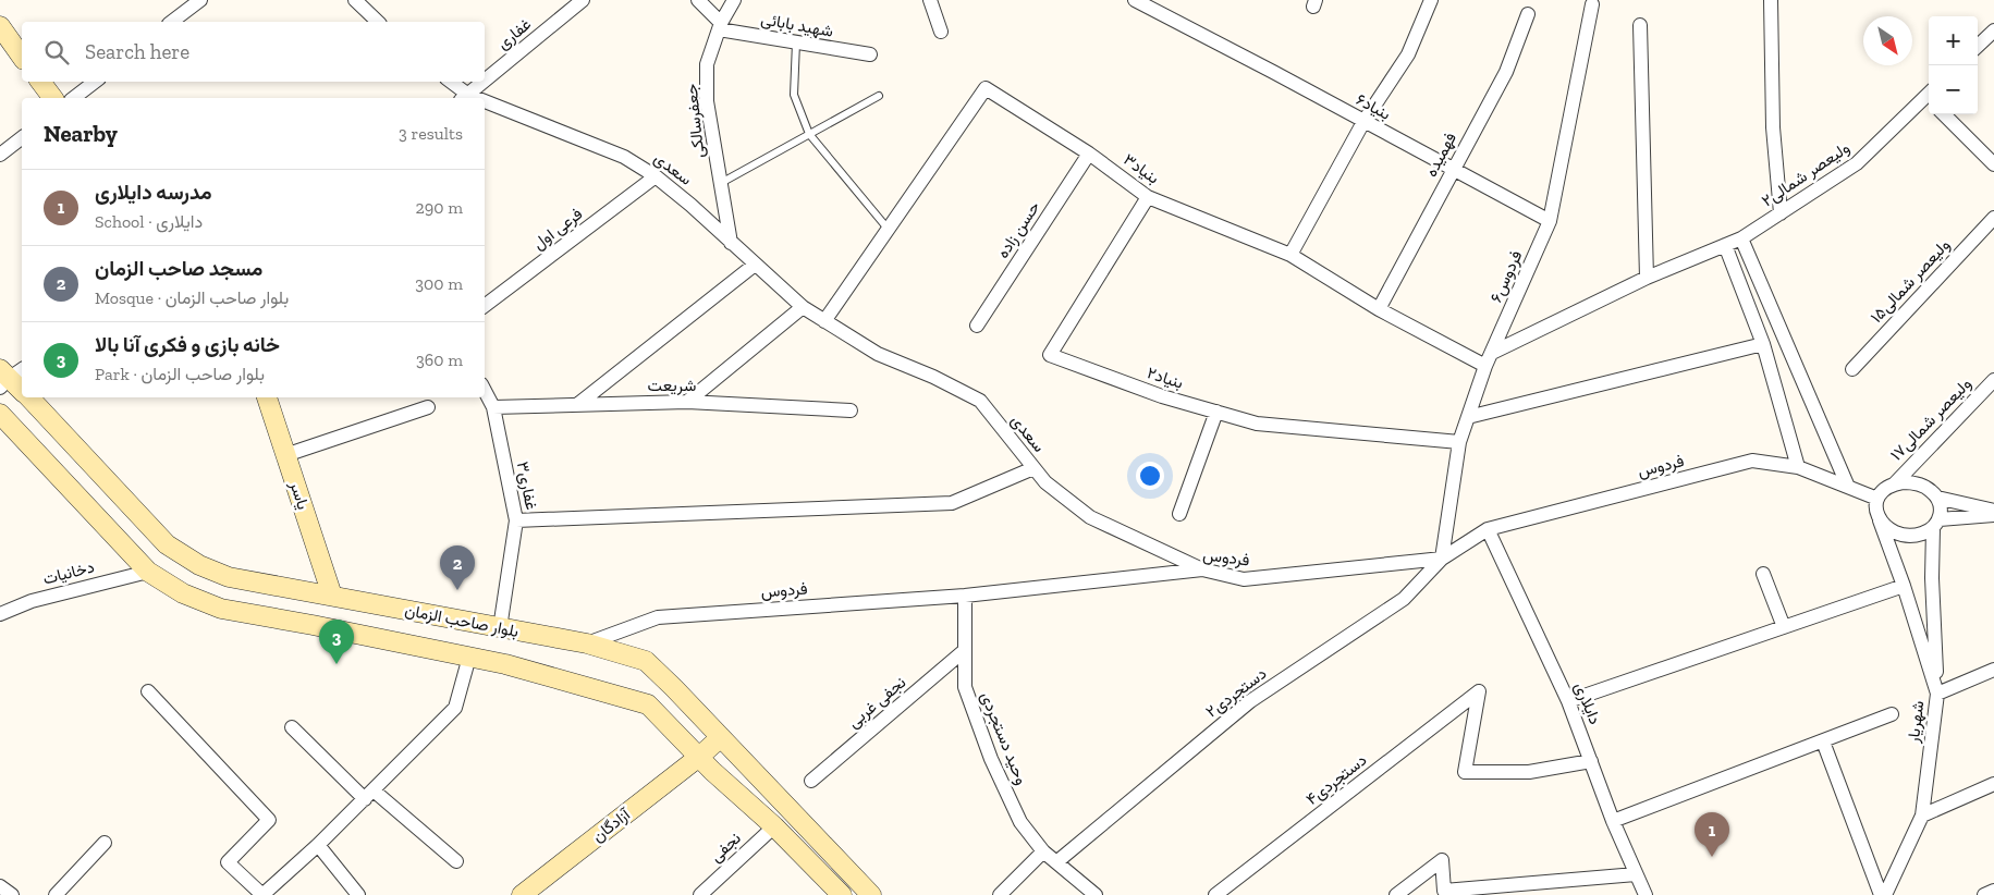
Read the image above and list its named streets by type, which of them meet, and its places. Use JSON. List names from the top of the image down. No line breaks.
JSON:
{"streets":{"main road":["یاسر","بلوار صاحب الزمان","آزادگان"],"street":["شهید بابائی","غفاری","بنیاد۶","جعفرسالکی","فهمیده","سعدی","بنیاد۳","ولیعصر شمالی۲","فرعی اول","حسن زاده","فردوس۶","ولیعصر شمالی۱۵","بنیاد۲","شریعت","ولیعصر شمالی۱۷","فردوس","غفاری۳","دخانیات","دستجردی۲","نجفی غربی","دایلاری","شهریار","وحید دستجردی","دستجردی۴","نجفی"]},"crossings":[["شهید بابائی","جعفرسالکی"],["بنیاد۶","فهمیده"],["بنیاد۶","فردوس۶"],["جعفرسالکی","سعدی"],["فهمیده","بنیاد۳"],["سعدی","فرعی اول"],["سعدی","فردوس"],["بنیاد۳","حسن زاده"],["بنیاد۳","فردوس۶"],["بنیاد۳","بنیاد۲"],["ولیعصر شمالی۲","فردوس۶"],["فردوس۶","بنیاد۲"],["فردوس۶","فردوس"],["فردوس۶","دستجردی۲"],["شریعت","غفاری۳"],["ولیعصر شمالی۱۷","فردوس"],["ولیعصر شمالی۱۷","شهریار"],["فردوس","بلوار صاحب الزمان"],["فردوس","دستجردی۲"],["فردوس","دایلاری"],["فردوس","شهریار"],["فردوس","وحید دستجردی"],["غفاری۳","بلوار صاحب الزمان"],["یاسر","بلوار صاحب الزمان"],["دخانیات","بلوار صاحب الزمان"],["بلوار صاحب الزمان","آزادگان"],["بلوار صاحب الزمان","نجفی"],["دستجردی۲","وحید دستجردی"],["نجفی غربی","وحید دستجردی"],["دایلاری","دستجردی۴"]],"north":"bottom right","page":{"map_buttons":["+","−"],"search":"Search here","heading":["Nearby","3 results"],"list":[{"mark":"1","name":"مدرسه دایلاری","note":"School · دایلاری","value":"290 m"},{"mark":"2","name":"مسجد صاحب الزمان","note":"Mosque · بلوار صاحب الزمان","value":"300 m"},{"mark":"3","name":"خانه بازی و فکری آنا بالا","note":"Park · بلوار صاحب الزمان","value":"360 m"}],"pins":["2","3","1"]}}
